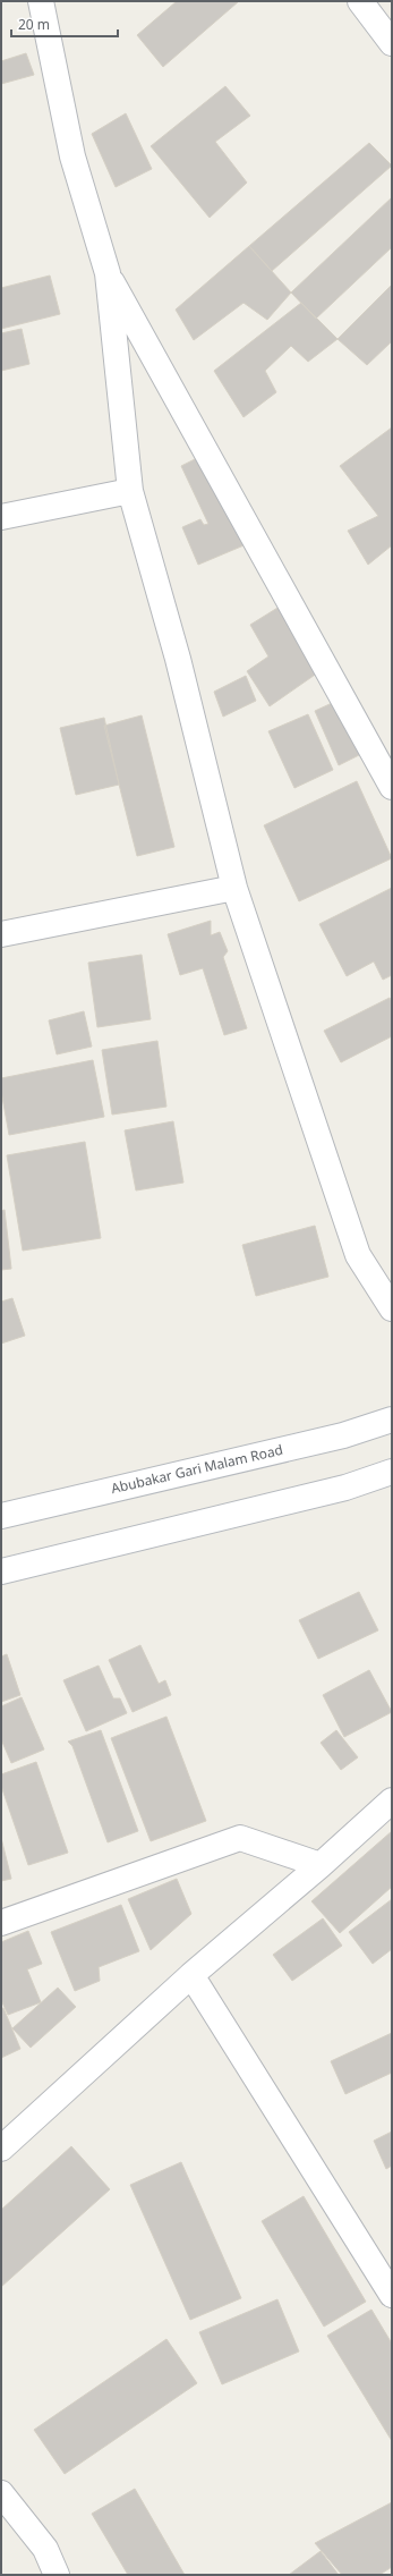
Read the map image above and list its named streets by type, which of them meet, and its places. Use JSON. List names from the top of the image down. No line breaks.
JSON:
{"streets":{"street":["Abubakar Gari Malam Road"]},"scale_bar":"20 m"}
